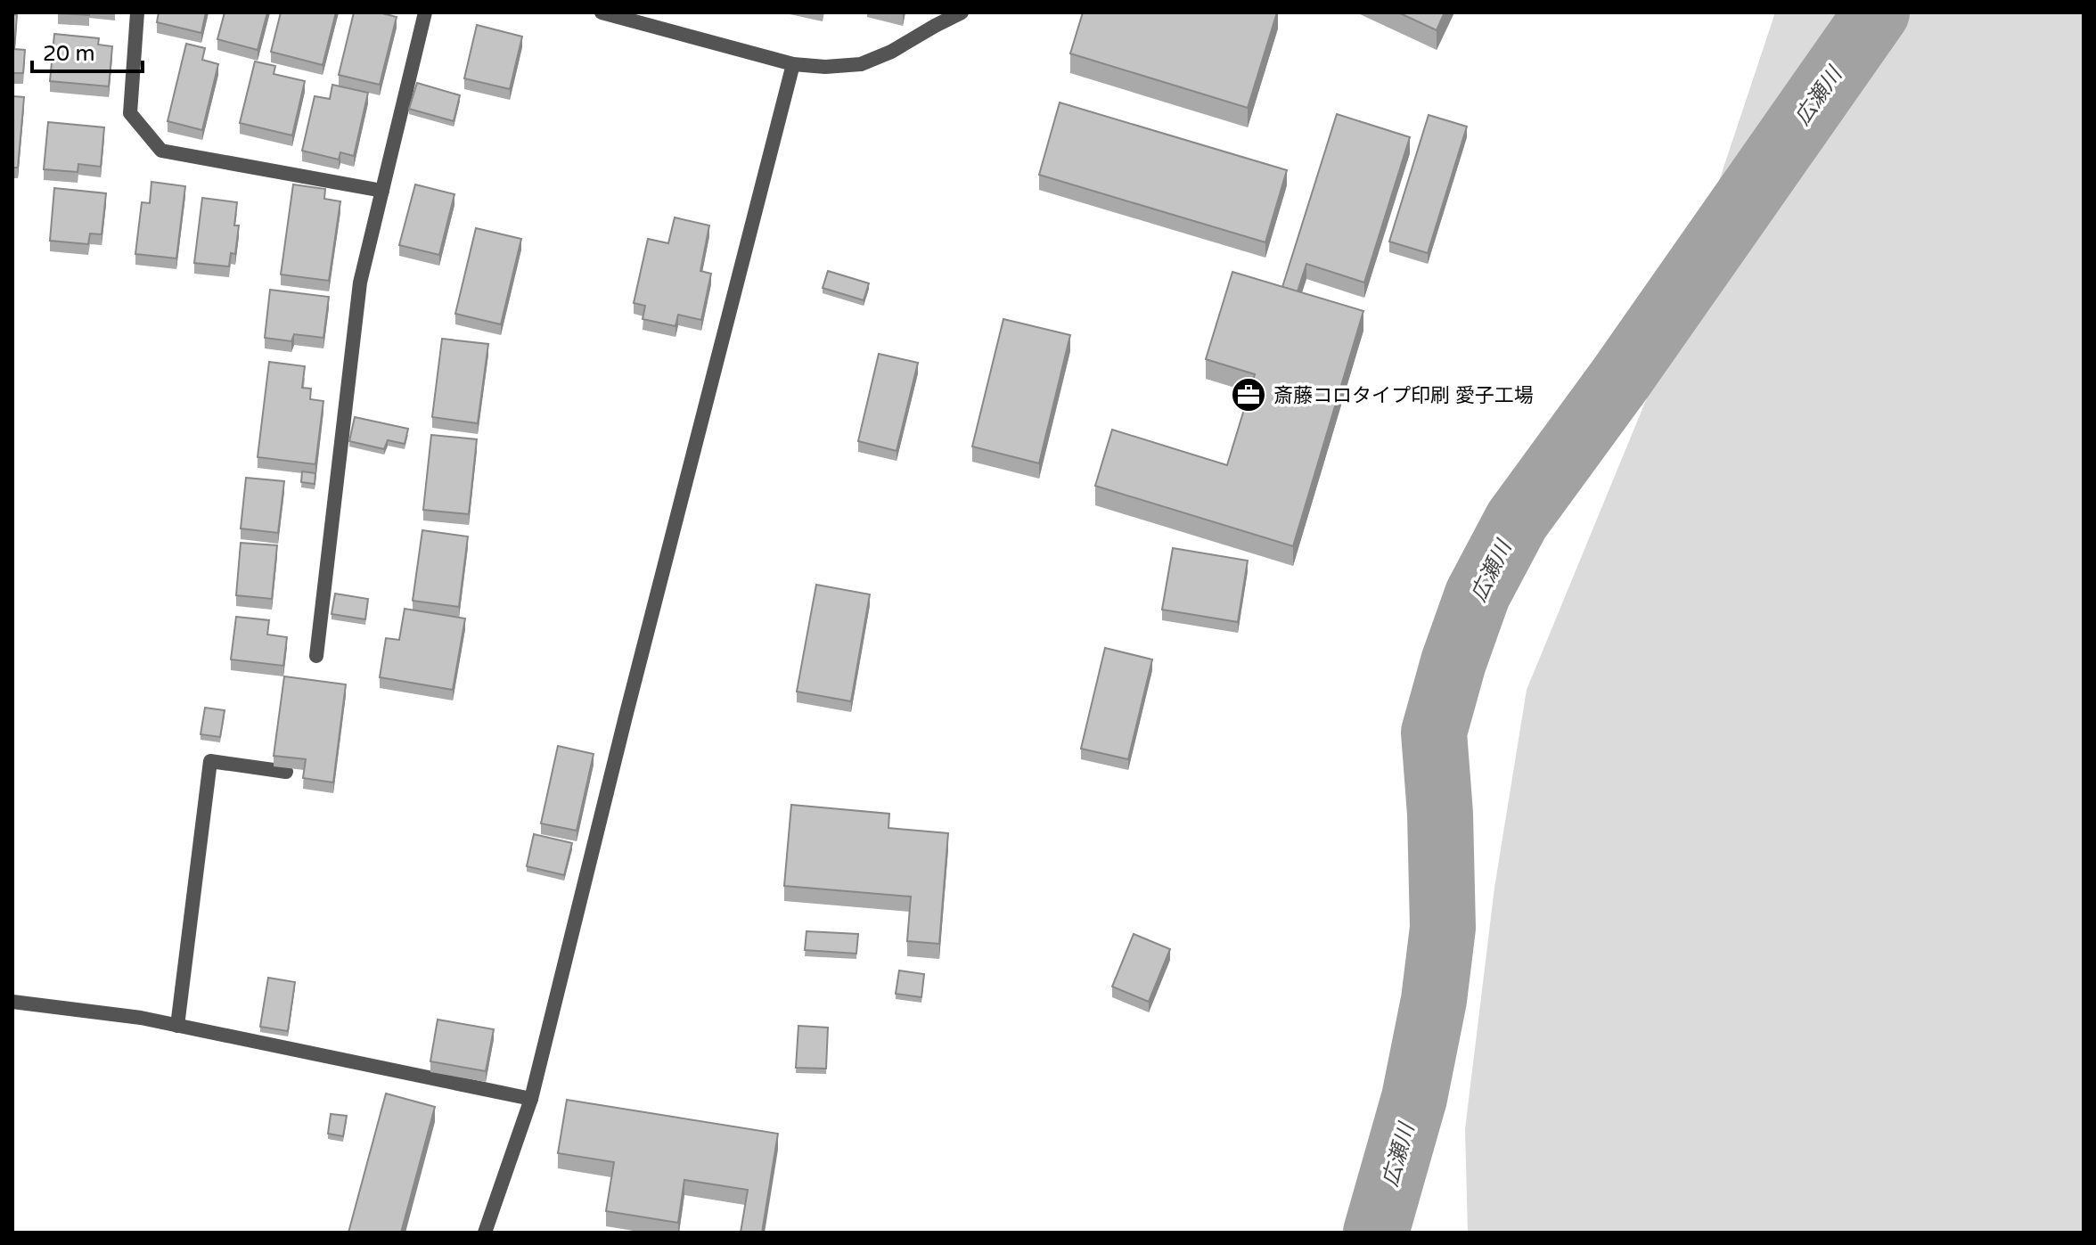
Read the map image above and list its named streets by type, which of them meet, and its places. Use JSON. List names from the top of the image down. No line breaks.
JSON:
{"water":["広瀬川"],"places":{"office":["斎藤コロタイプ印刷 愛子工場"]},"scale_bar":"20 m"}
